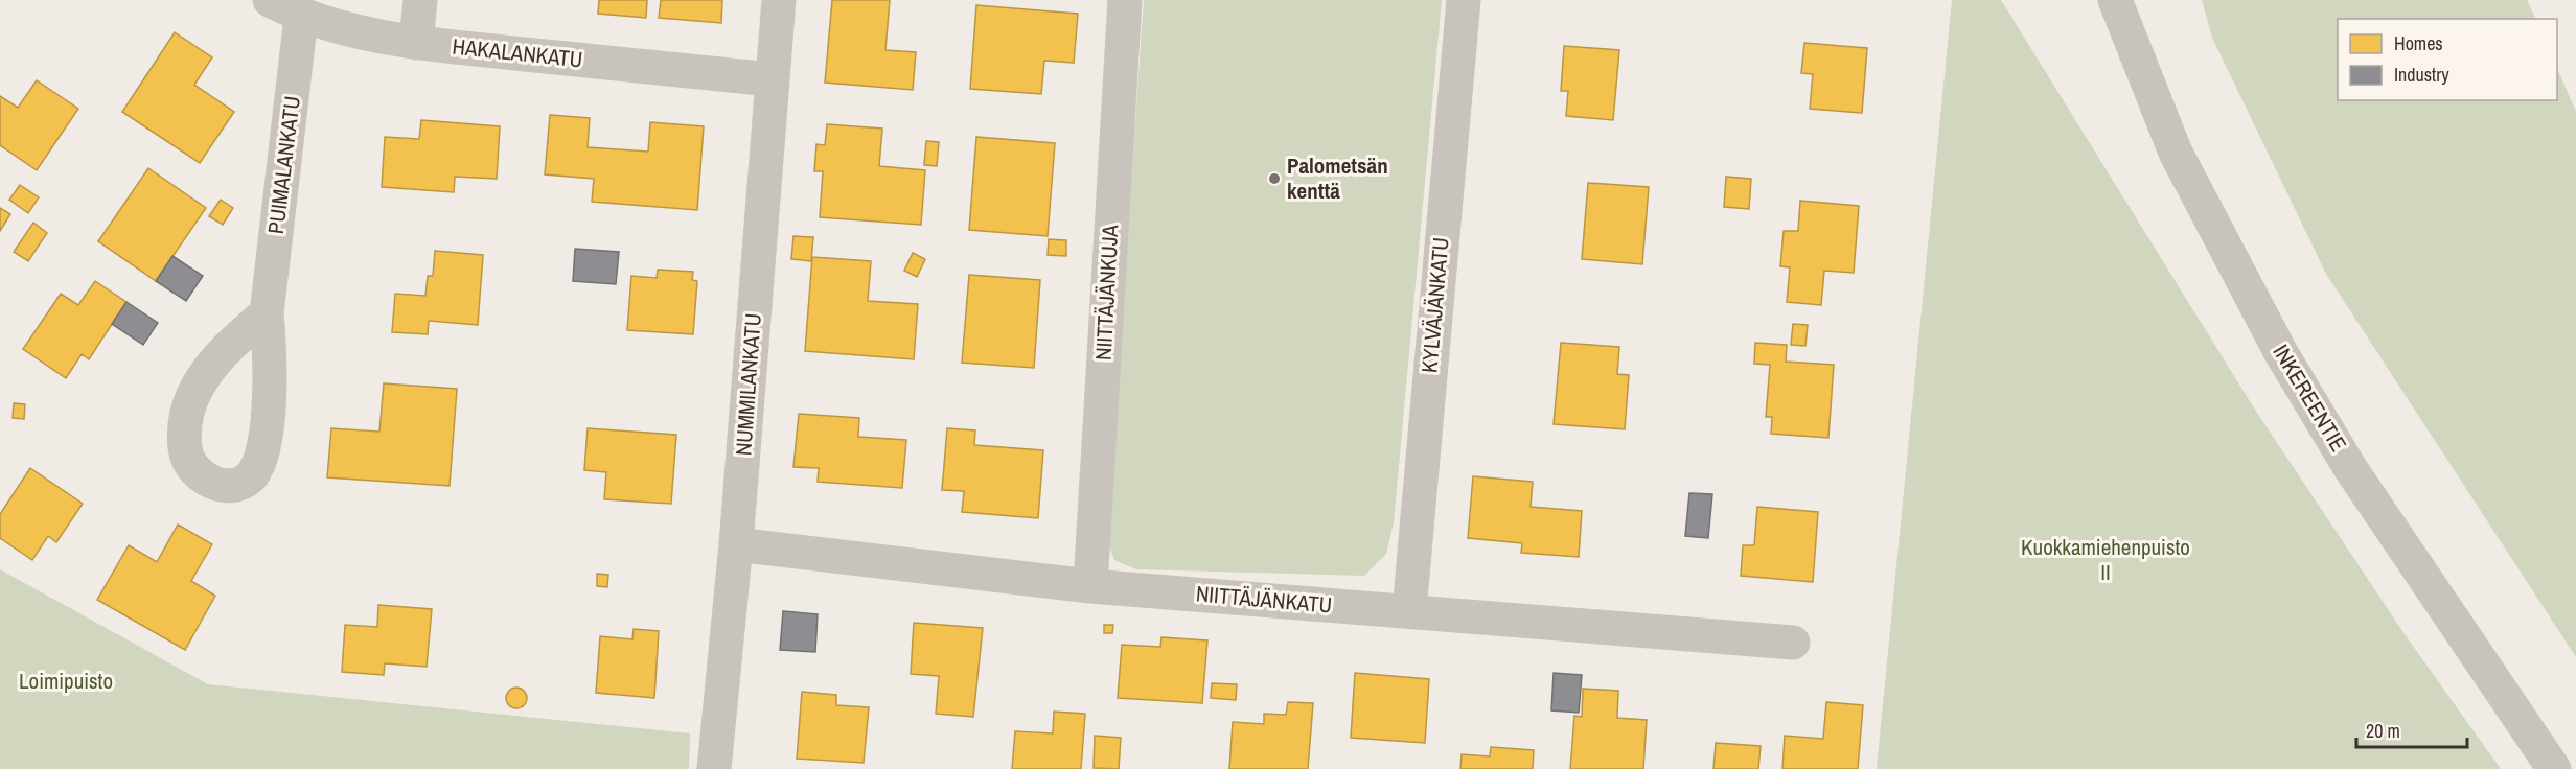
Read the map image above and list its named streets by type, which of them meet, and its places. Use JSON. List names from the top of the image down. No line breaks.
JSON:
{"streets":{"street":["HAKALANKATU","PUIMALANKATU","NIITTÄJÄNKUJA","KYLVÄJÄNKATU","NUMMILANKATU","INKEREENTIE","NIITTÄJÄNKATU"]},"crossings":[["HAKALANKATU","PUIMALANKATU"],["HAKALANKATU","NUMMILANKATU"],["NIITTÄJÄNKUJA","NIITTÄJÄNKATU"],["KYLVÄJÄNKATU","NIITTÄJÄNKATU"],["NUMMILANKATU","NIITTÄJÄNKATU"]],"parks":["Kuokkamiehenpuisto II","Loimipuisto"],"places":["Palometsän kenttä"],"legend":["Homes","Industry"],"scale_bar":"20 m"}
